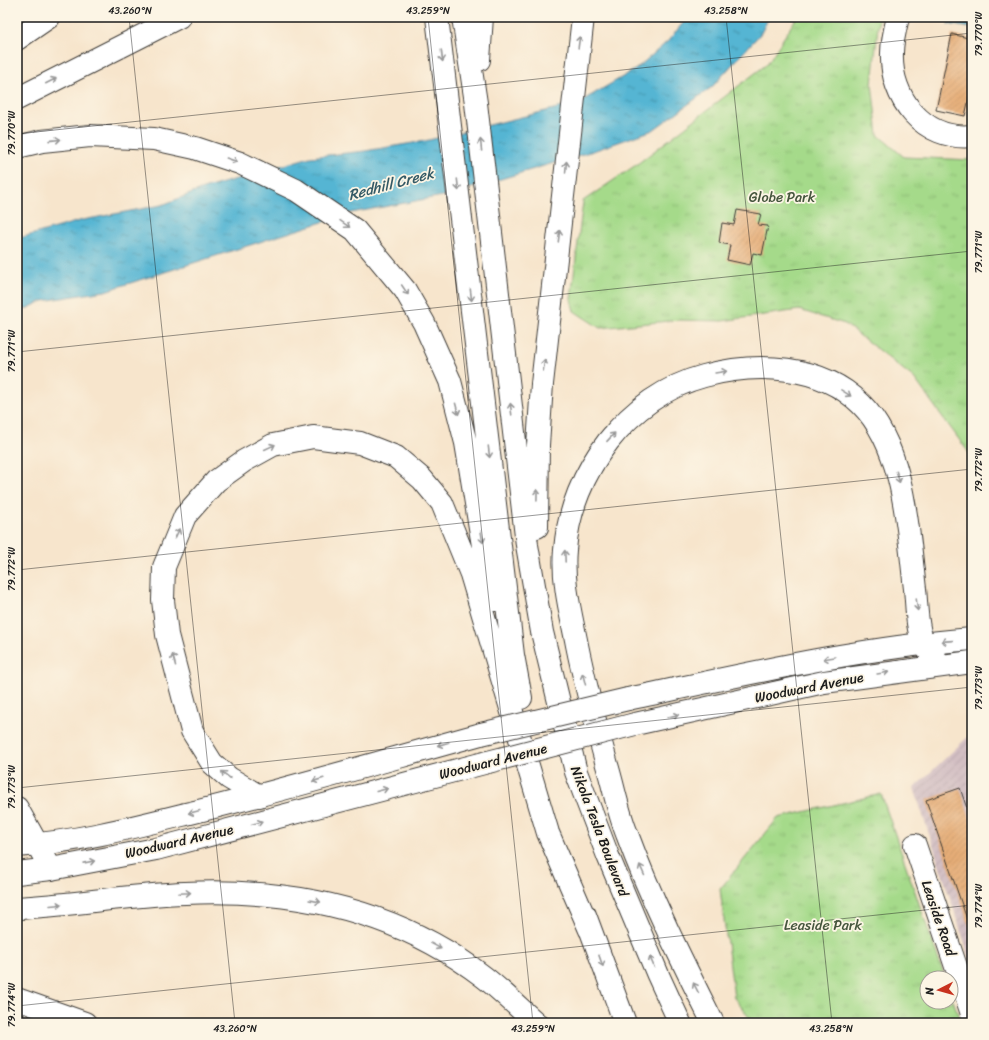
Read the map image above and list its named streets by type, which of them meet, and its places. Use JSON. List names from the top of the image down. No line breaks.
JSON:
{"streets":{"main road":["Woodward Avenue","Nikola Tesla Boulevard","Leaside Road"]},"water":["Redhill Creek"],"parks":["Globe Park","Leaside Park"],"north":"left","coordinates":["43.260°N","43.259°N","43.258°N","79.770°W","79.771°W","79.772°W","79.773°W","79.774°W"]}
